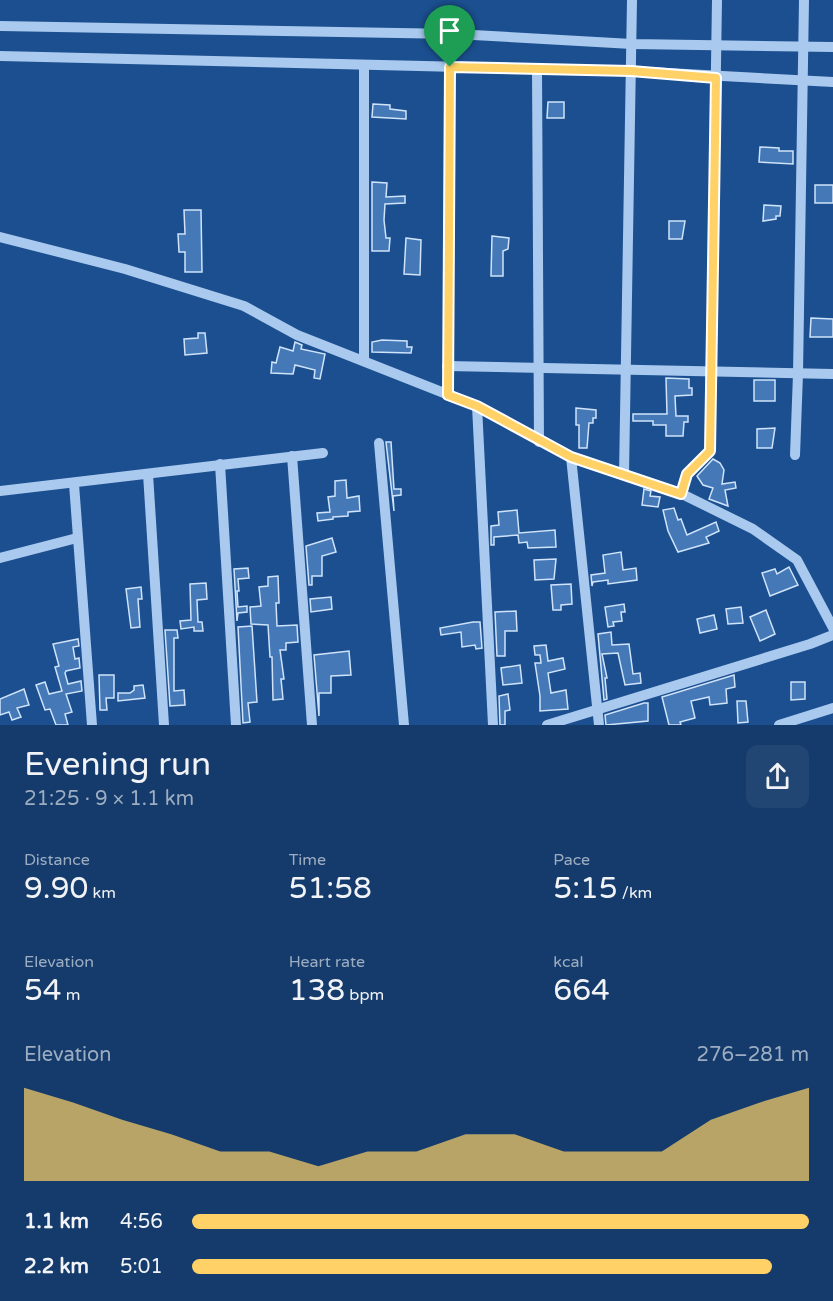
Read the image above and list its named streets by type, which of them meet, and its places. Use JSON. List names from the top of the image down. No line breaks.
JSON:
{"page":{"heading":["Evening run","21:25 · 9 × 1.1 km"],"stats":[["Distance","9.90 km"],["Time","51:58"],["Pace","5:15 /km"],["Elevation","54 m"],["Heart rate","138 bpm"],["kcal","664"]],"chart":["Elevation","276–281 m"],"list":[{"name":"1.1 km","note":"4:56"},{"name":"2.2 km","note":"5:01"}]}}
